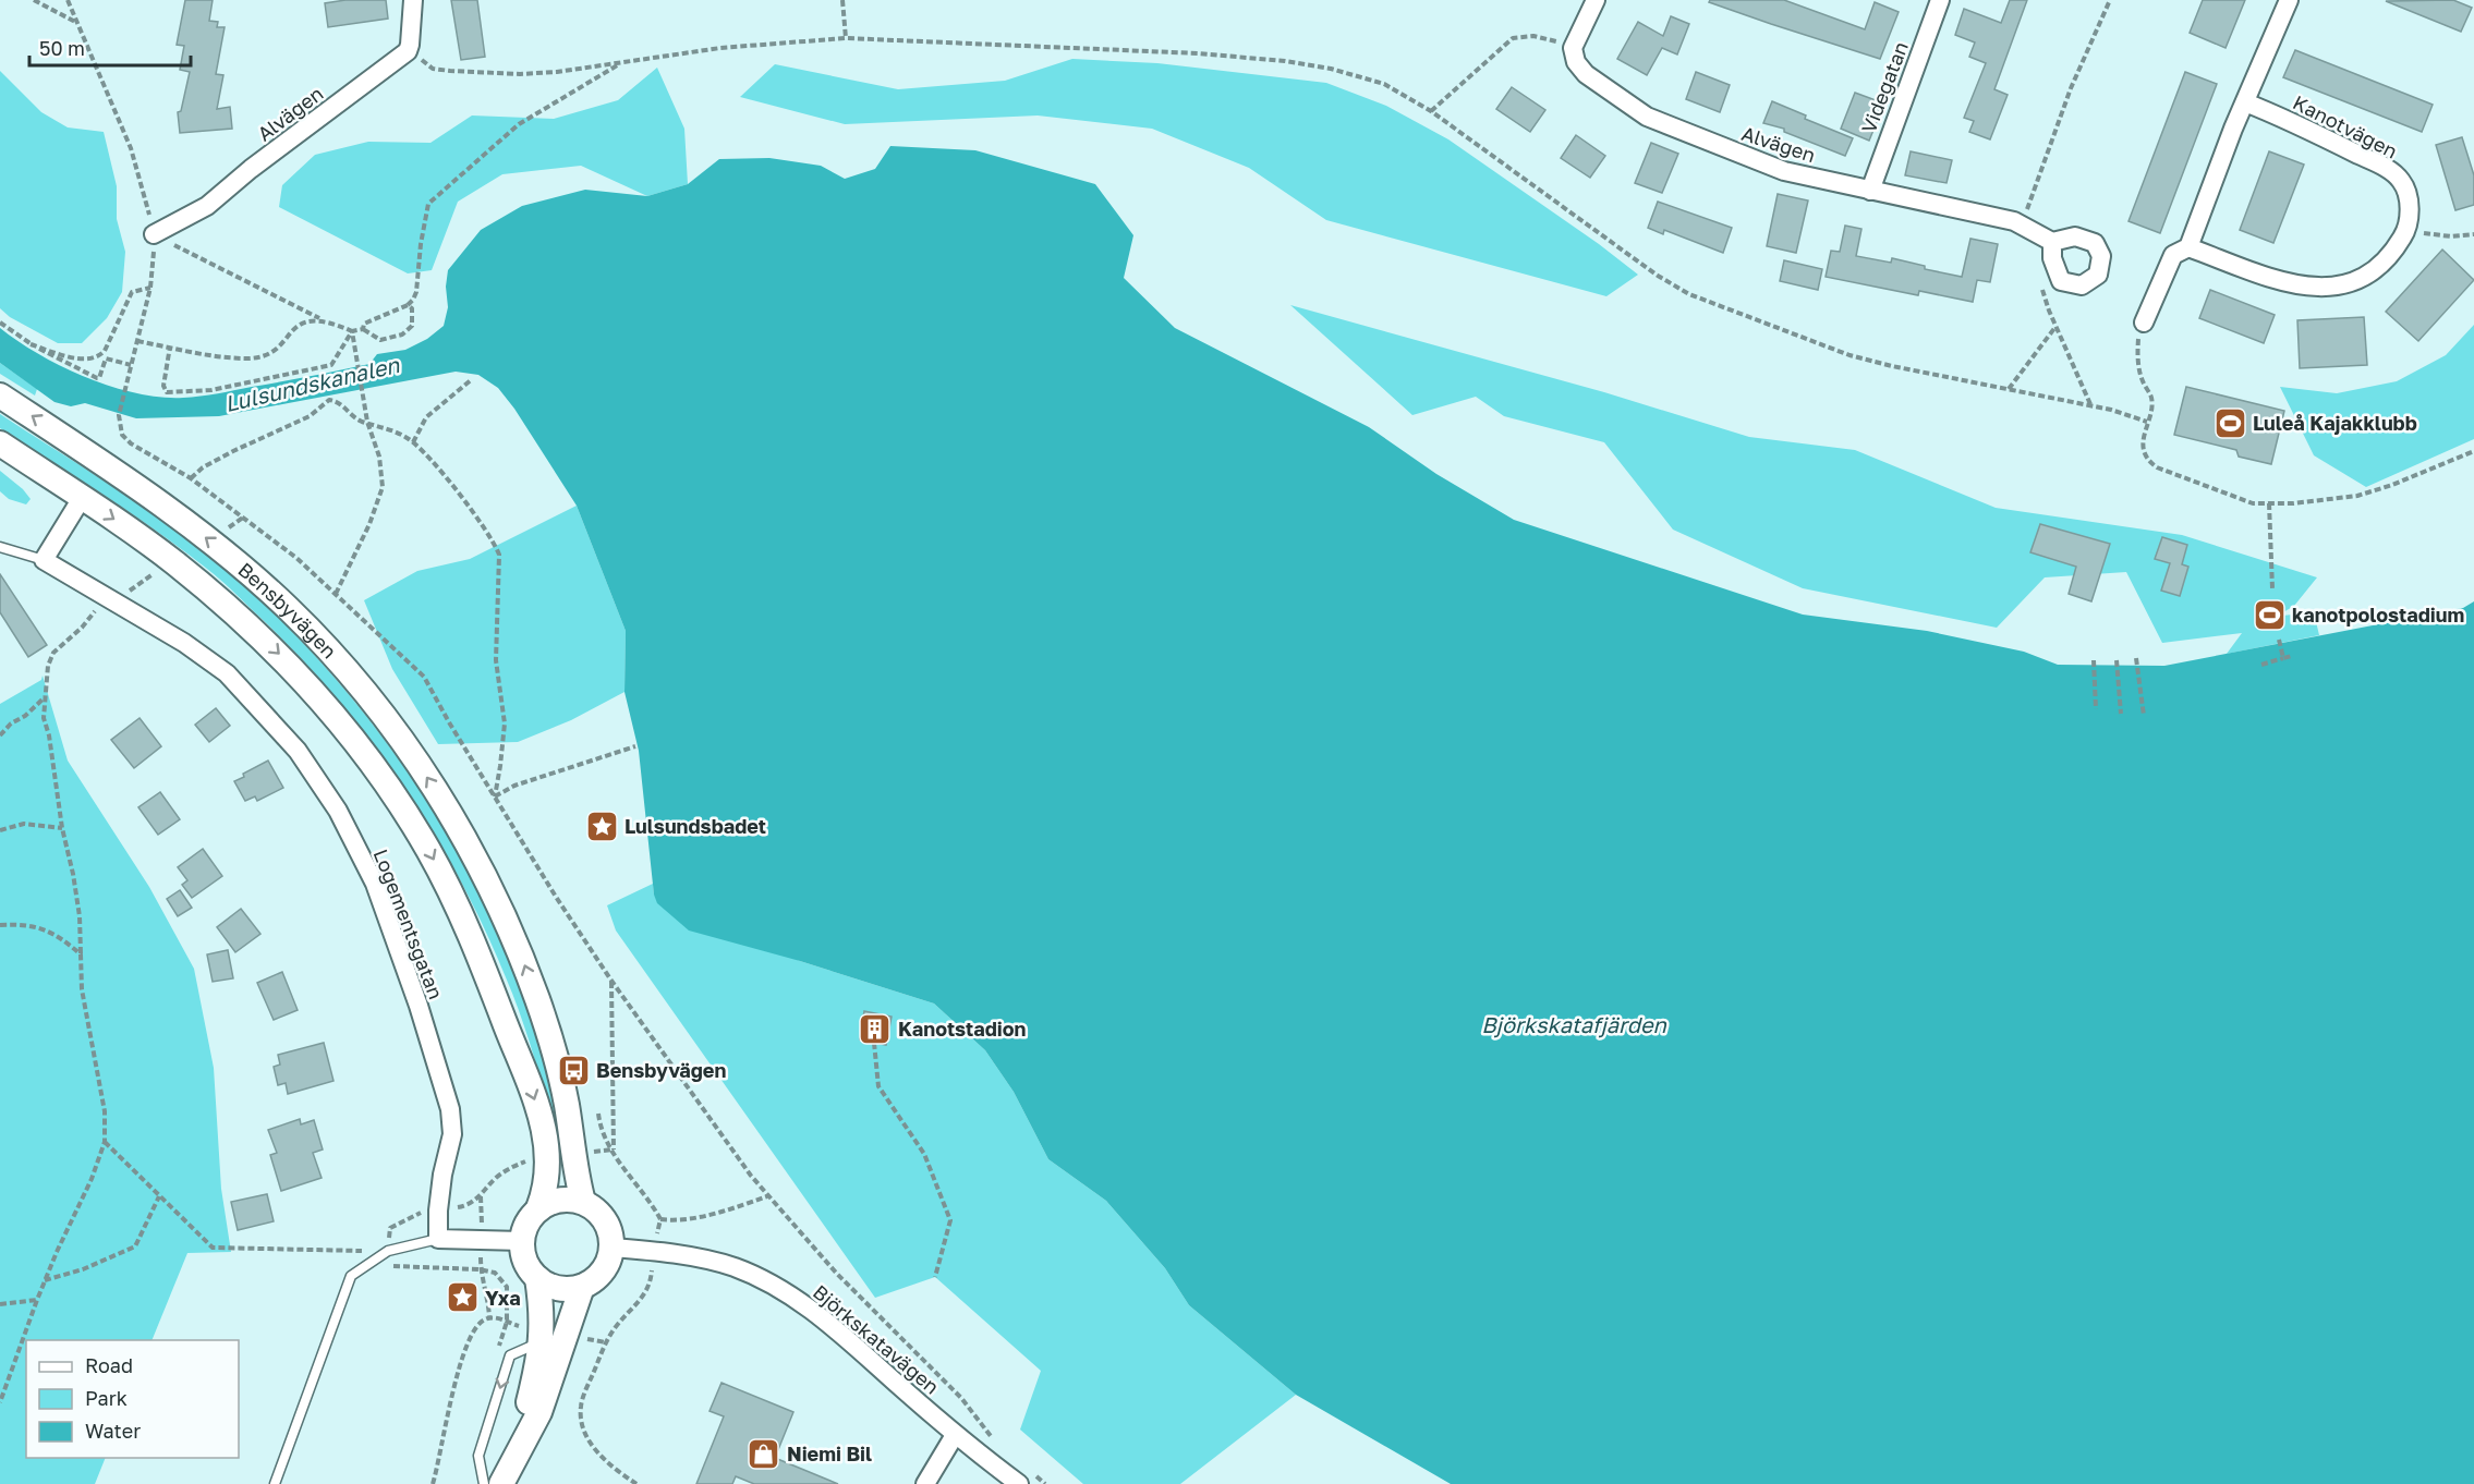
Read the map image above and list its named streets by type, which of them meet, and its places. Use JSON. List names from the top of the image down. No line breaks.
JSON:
{"streets":{"main road":["Bensbyvägen"],"street":["Videgatan","Alvägen","Kanotvägen","Logementsgatan","Björkskatavägen"]},"crossings":[["Videgatan","Alvägen"],["Bensbyvägen","Björkskatavägen"]],"water":["Lulsundskanalen","Björkskatafjärden"],"places":{"sports":["Luleå Kajakklubb","kanotpolostadium"],"place":["Lulsundsbadet","Yxa"],"building":["Kanotstadion"],"bus stop":["Bensbyvägen"],"shop":["Niemi Bil"]},"legend":["Road","Park","Water"],"scale_bar":"50 m"}
